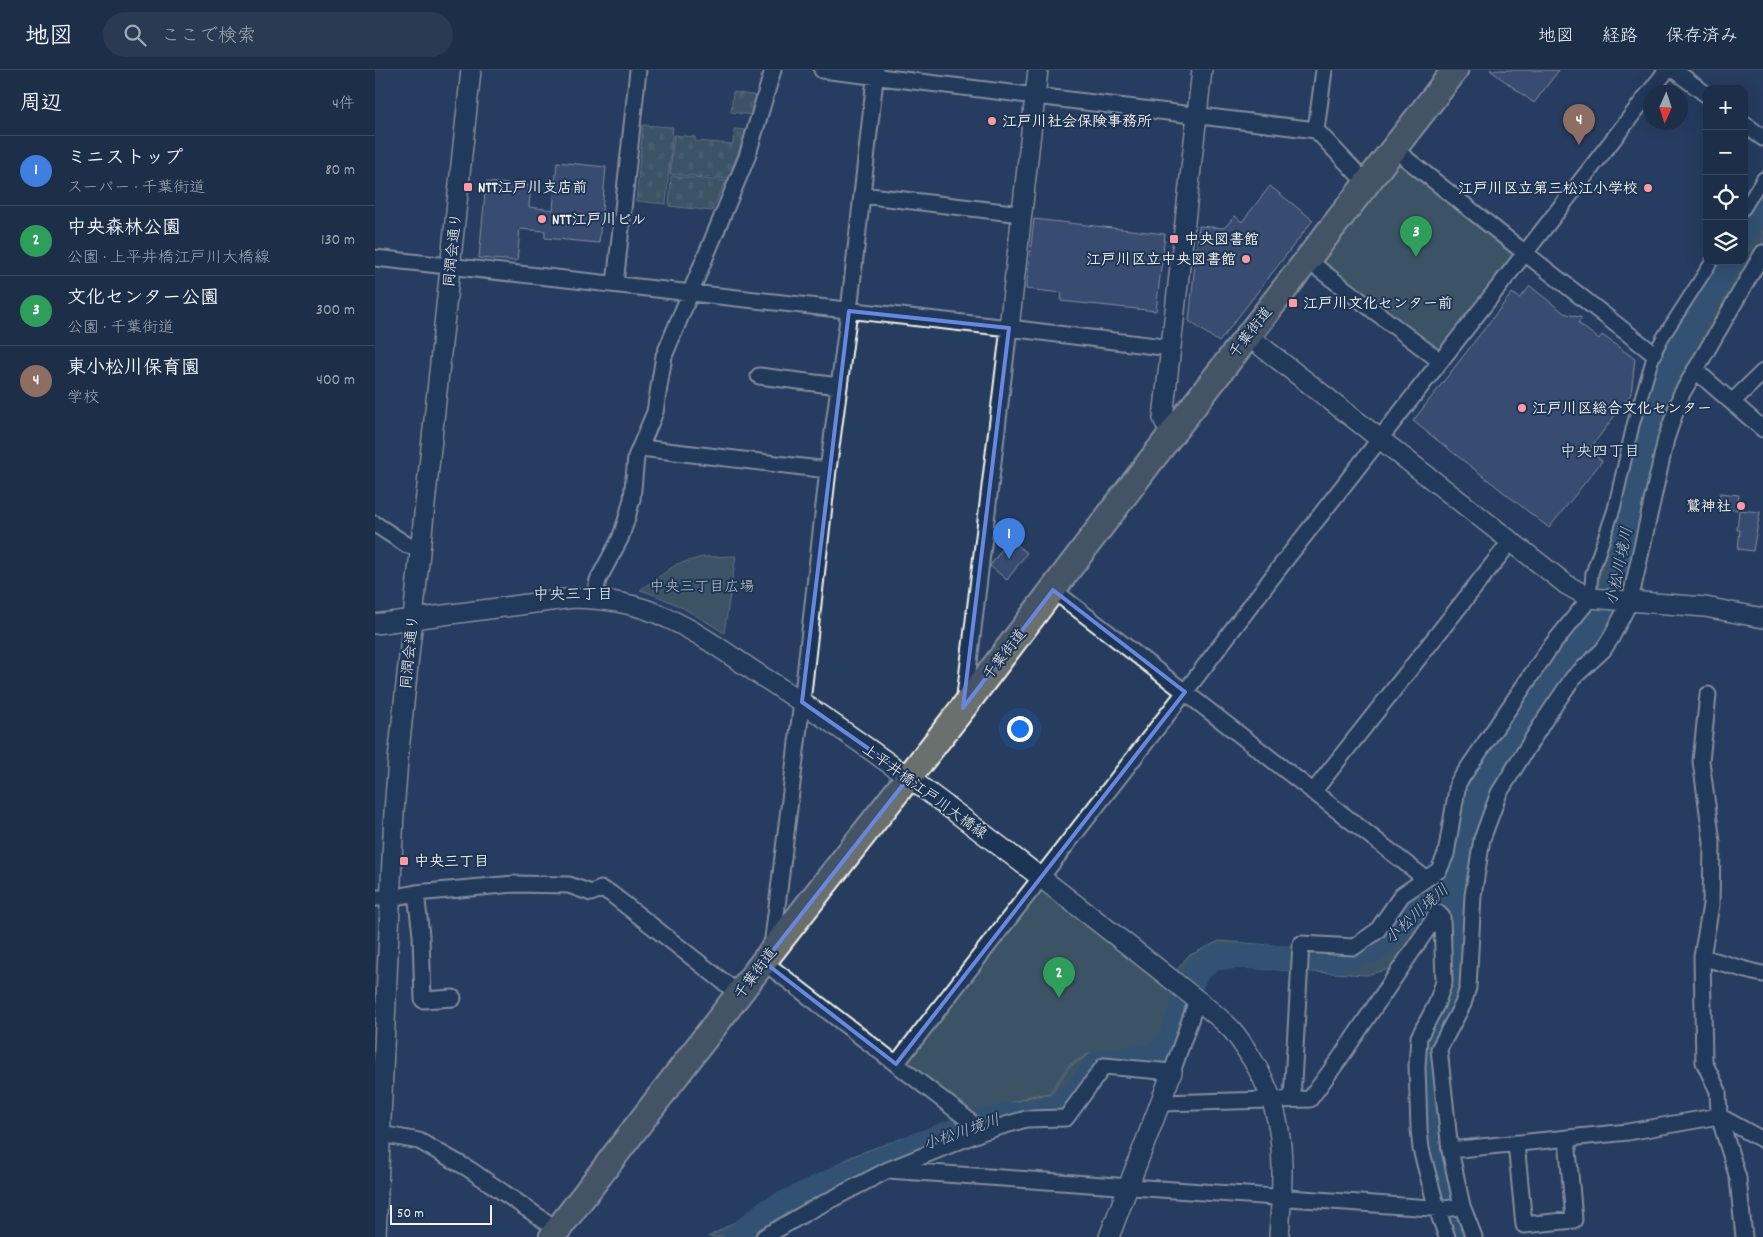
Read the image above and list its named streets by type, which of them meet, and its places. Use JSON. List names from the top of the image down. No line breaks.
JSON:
{"streets":{"highway":["千葉街道"],"street":["同潤会通り","上平井橋江戸川大橋線"]},"crossings":[["同潤会通り","上平井橋江戸川大橋線"],["千葉街道","上平井橋江戸川大橋線"]],"districts":["中央四丁目","中央三丁目"],"water":["小松川境川"],"parks":["中央三丁目広場"],"places":{"other":["江戸川社会保険事務所","江戸川区立第三松江小学校","NTT江戸川ビル","江戸川区立中央図書館","江戸川区総合文化センター","鷲神社"],"transit":["NTT江戸川支店前","中央図書館","江戸川文化センター前","中央三丁目"]},"scale_bar":"50 m","north":"bottom","page":{"header":"地図","search":"ここで検索","nav":["地図","経路","保存済み"],"heading":["周辺","4件"],"map_buttons":["+","−"],"pins":["4","3","1","2"],"list":[{"mark":"1","name":"ミニストップ","note":"スーパー · 千葉街道","value":"80 m"},{"mark":"2","name":"中央森林公園","note":"公園 · 上平井橋江戸川大橋線","value":"130 m"},{"mark":"3","name":"文化センター公園","note":"公園 · 千葉街道","value":"300 m"},{"mark":"4","name":"東小松川保育園","note":"学校","value":"400 m"}],"scale":"50 m"}}
